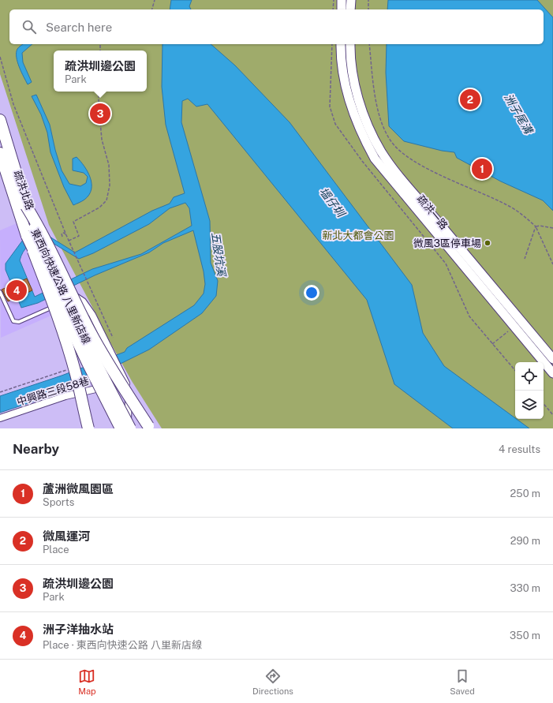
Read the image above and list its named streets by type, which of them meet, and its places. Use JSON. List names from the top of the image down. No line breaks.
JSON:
{"streets":{"highway":["東西向快速公路 八里新店線"],"street":["疏洪北路","疏洪一路","中興路三段58巷"]},"crossings":[["疏洪北路","東西向快速公路 八里新店線"]],"water":["洲子尾溝","塭仔圳","五股坑溪"],"parks":["新北大都會公園"],"places":["微風3區停車場"],"page":{"search":"Search here","popup":["疏洪圳邊公園","Park"],"pins":["2","3","1","4"],"heading":["Nearby","4 results"],"list":[{"mark":"1","name":"蘆洲微風園區","note":"Sports","value":"250 m"},{"mark":"2","name":"微風運河","note":"Place","value":"290 m"},{"mark":"3","name":"疏洪圳邊公園","note":"Park","value":"330 m"},{"mark":"4","name":"洲子洋抽水站","note":"Place · 東西向快速公路 八里新店線","value":"350 m"}],"nav":["Map","Directions","Saved"]}}
